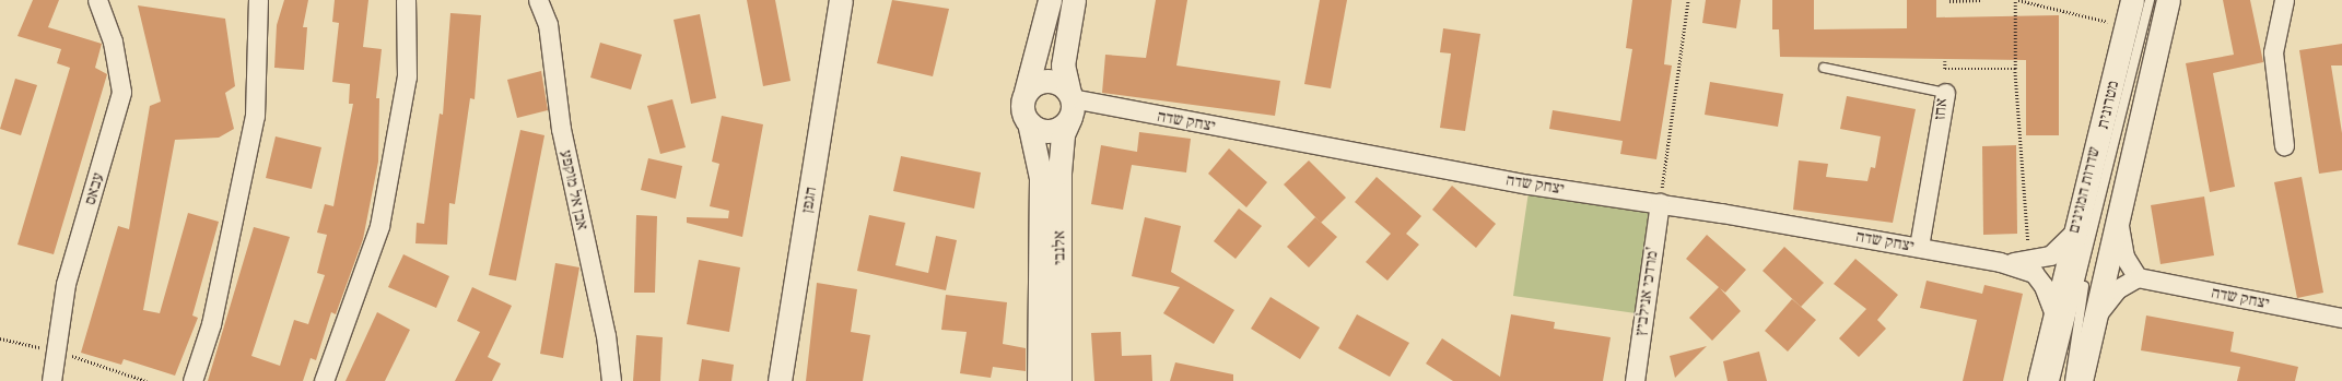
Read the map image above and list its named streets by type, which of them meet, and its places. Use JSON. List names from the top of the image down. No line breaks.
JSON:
{"streets":{"street":["אחז","יצחק שדה","עבאס","אבן אל מוקפע","שדרות המגינים","הגפן","אלנבי","מרדכי אנילביץ'"],"lane":["מטרונית"]},"crossings":[["אחז","יצחק שדה"],["יצחק שדה","שדרות המגינים"],["יצחק שדה","אלנבי"],["יצחק שדה","מרדכי אנילביץ'"]]}
